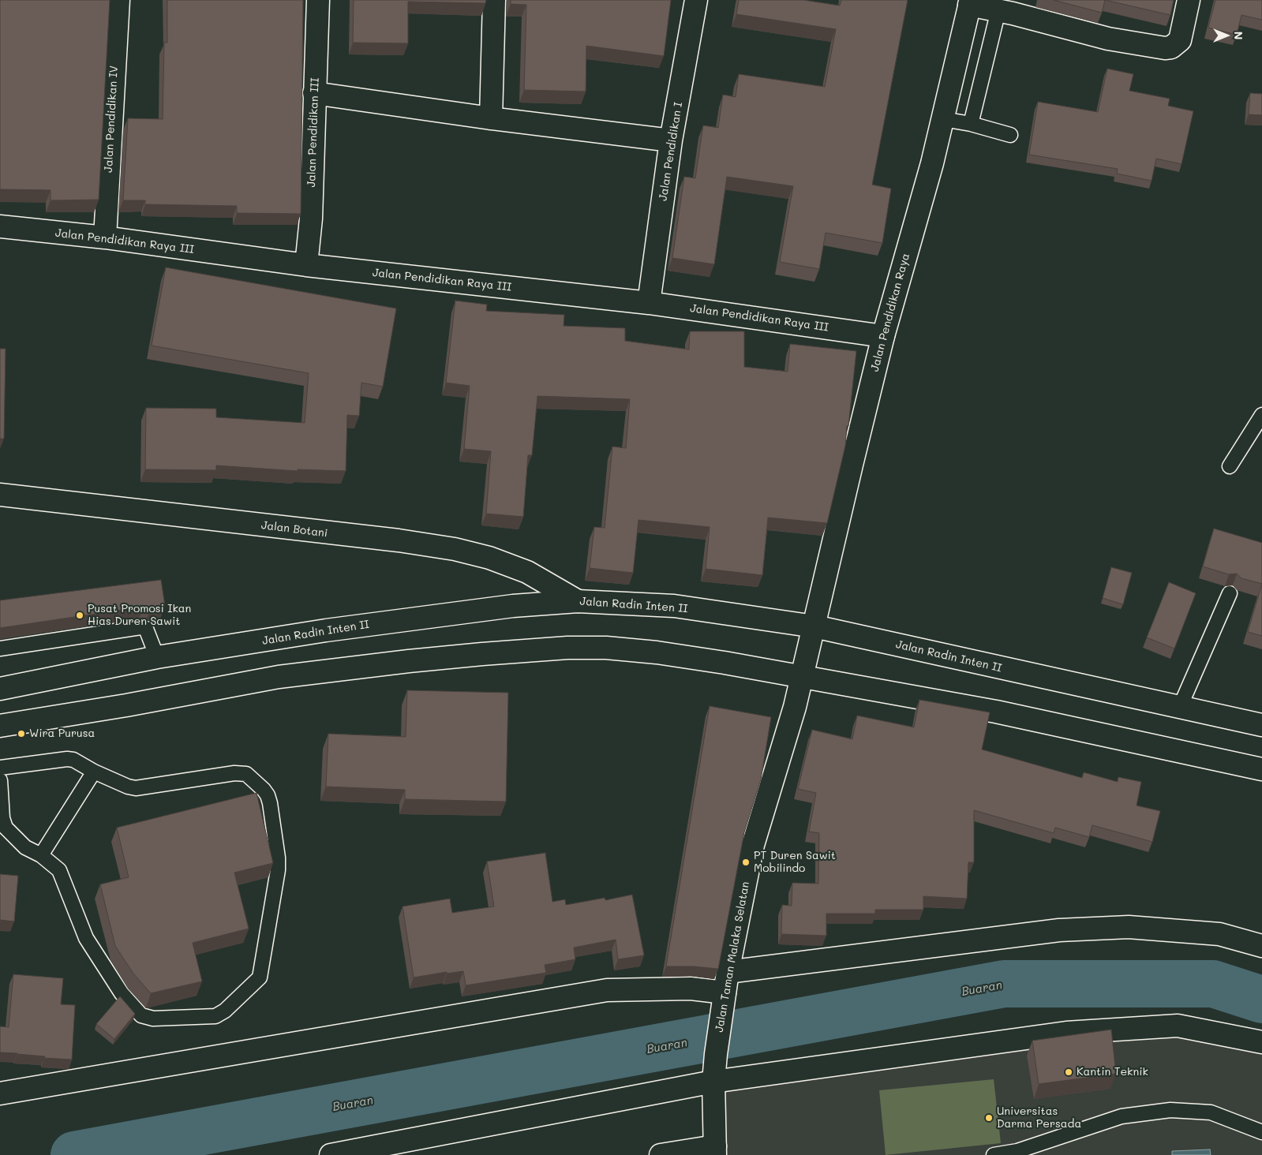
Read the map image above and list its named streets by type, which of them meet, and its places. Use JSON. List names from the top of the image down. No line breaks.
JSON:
{"streets":{"street":["Jalan Pendidikan IV","Jalan Pendidikan III","Jalan Pendidikan I","Jalan Pendidikan Raya III","Jalan Pendidikan Raya","Jalan Botani","Jalan Radin Inten II","Jalan Taman Malaka Selatan"]},"crossings":[["Jalan Pendidikan IV","Jalan Pendidikan Raya III"],["Jalan Pendidikan III","Jalan Pendidikan Raya III"],["Jalan Pendidikan I","Jalan Pendidikan Raya III"],["Jalan Pendidikan Raya III","Jalan Pendidikan Raya"],["Jalan Pendidikan Raya","Jalan Radin Inten II"],["Jalan Pendidikan Raya","Jalan Taman Malaka Selatan"],["Jalan Botani","Jalan Radin Inten II"],["Jalan Radin Inten II","Jalan Taman Malaka Selatan"]],"water":["Buaran"],"places":["Pusat Promosi Ikan Hias Duren Sawit","Wira Purusa","PT Duren Sawit Mobilindo","Kantin Teknik","Universitas Darma Persada"],"north":"right"}
